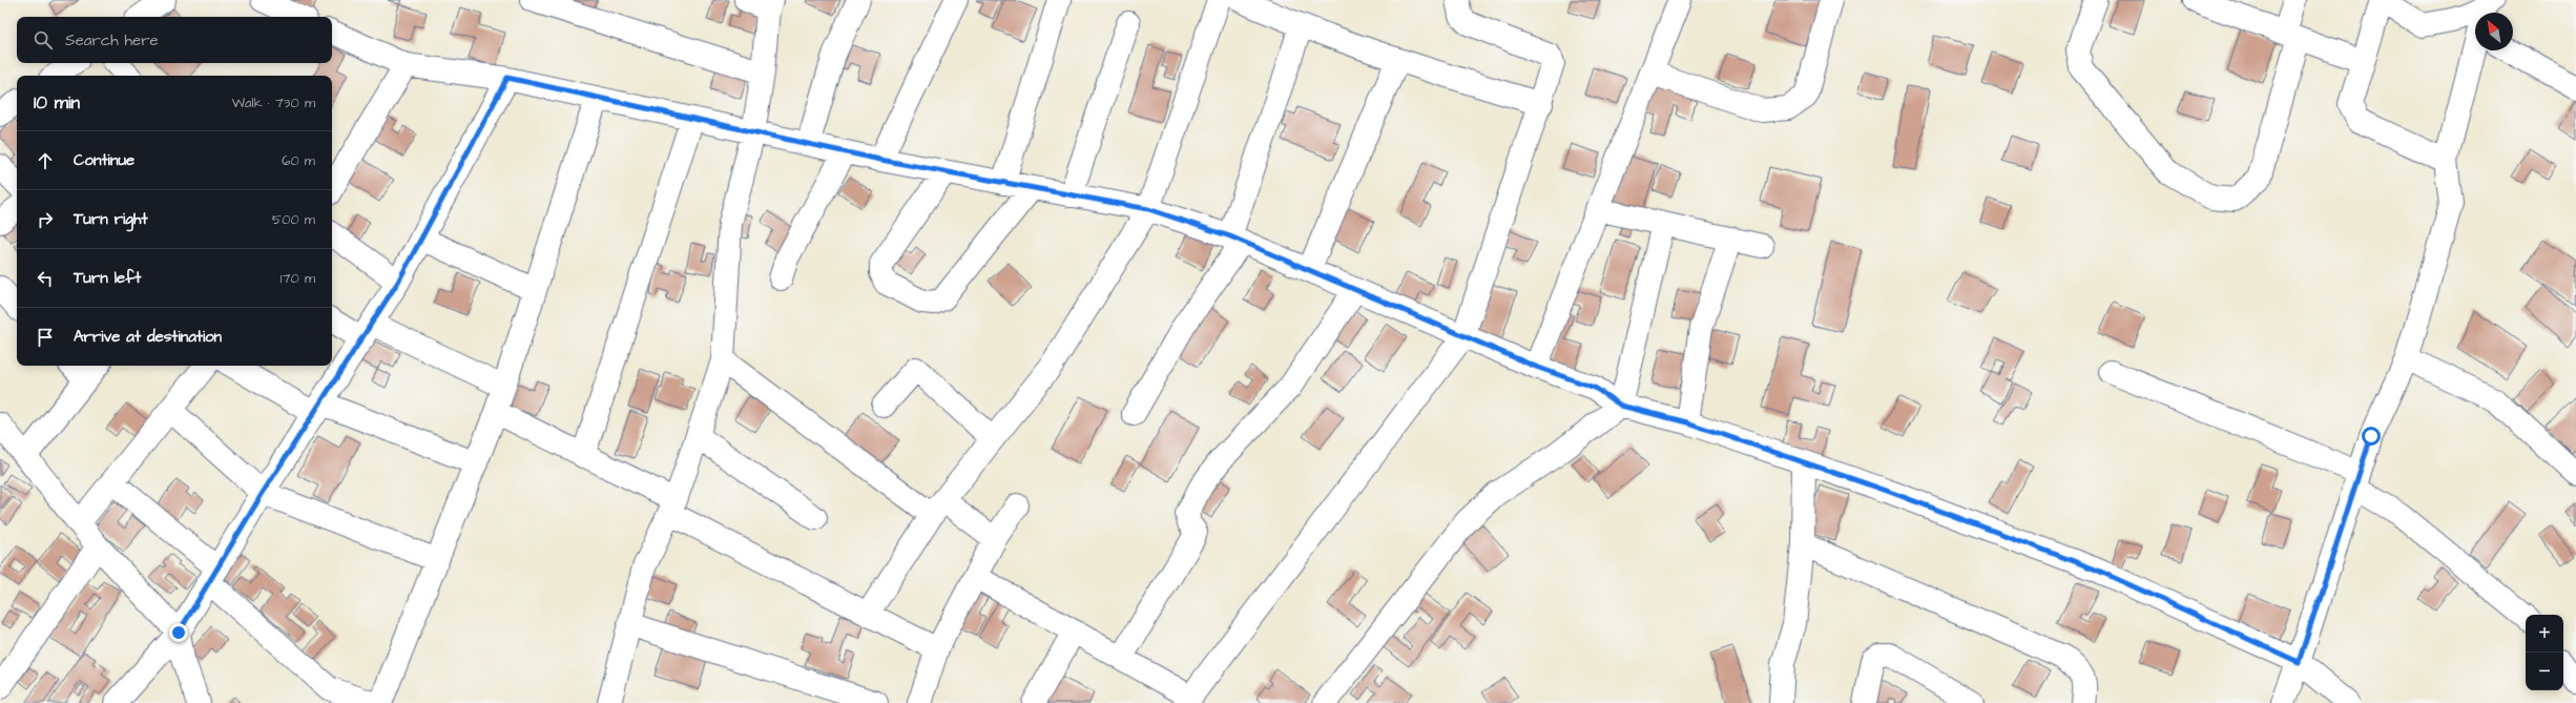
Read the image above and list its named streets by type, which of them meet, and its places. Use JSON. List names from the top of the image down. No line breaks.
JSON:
{"north":"top left","page":{"search":"Search here","heading":["10 min","Walk · 730 m"],"list":[["Continue","60 m"],["Turn right","500 m"],["Turn left","170 m"],"Arrive at destination"],"map_buttons":["+","−"]}}
